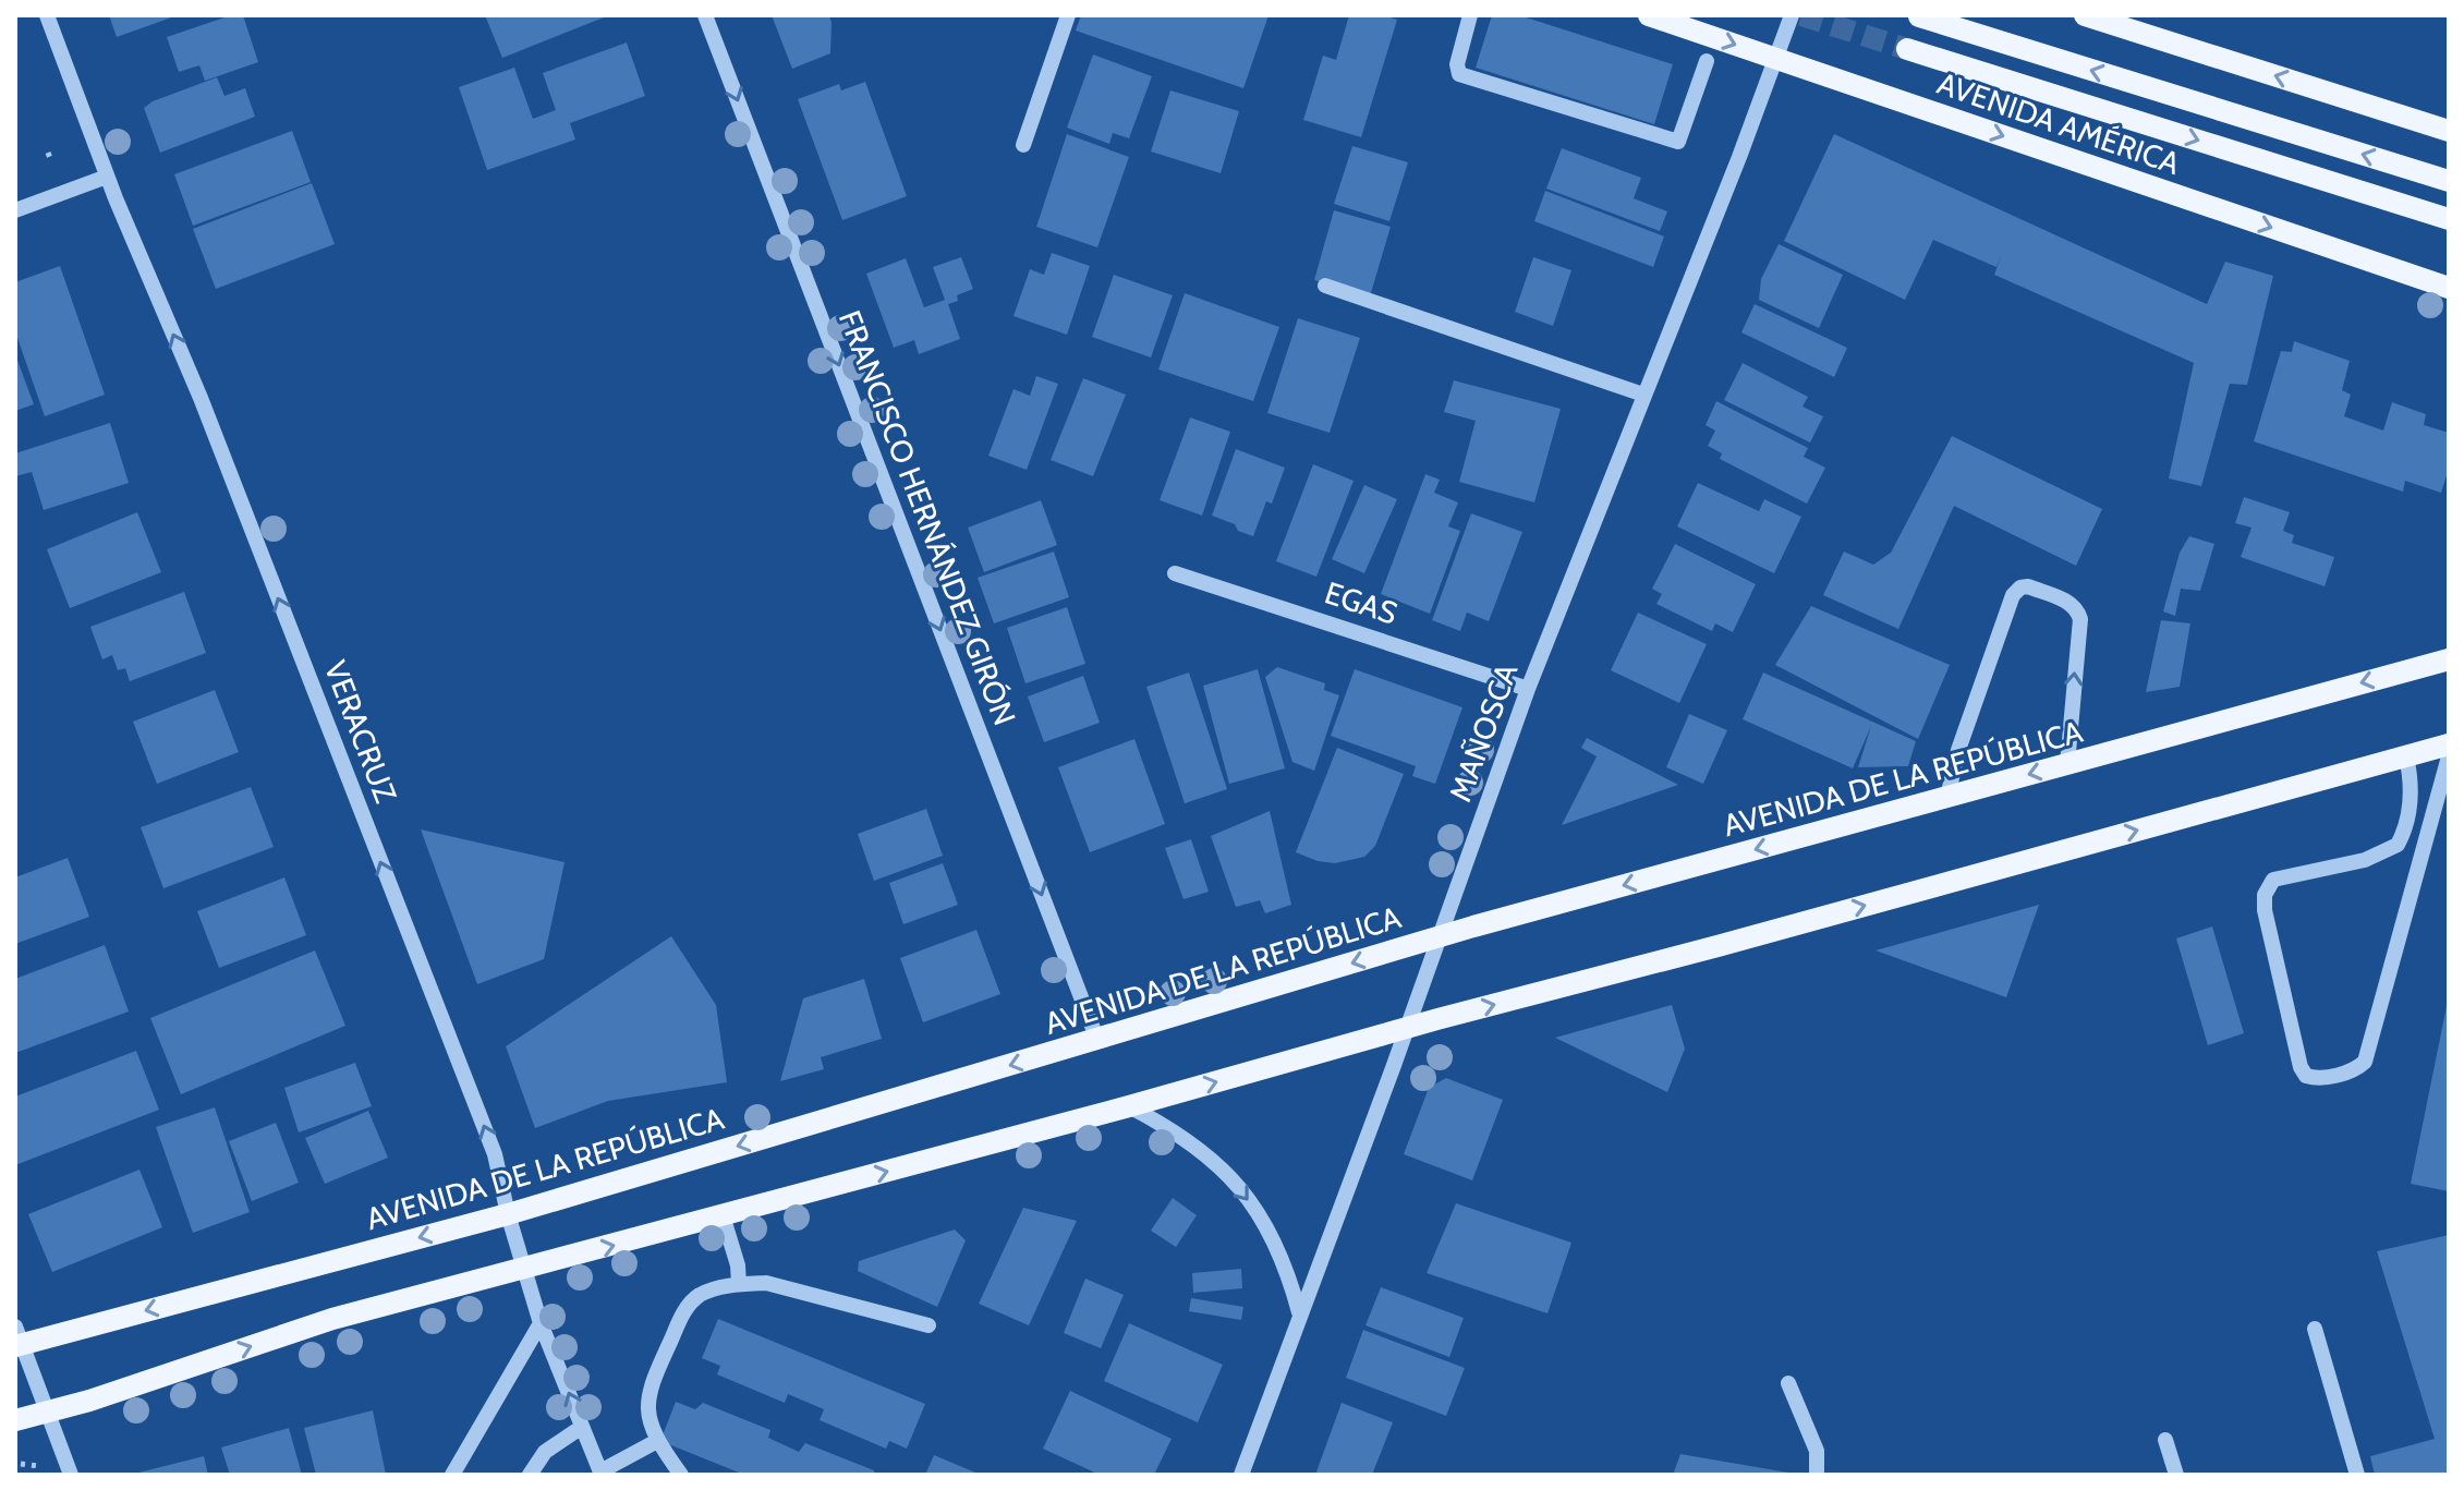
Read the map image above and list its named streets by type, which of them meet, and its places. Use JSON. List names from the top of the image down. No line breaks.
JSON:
{"streets":{"main road":["AVENIDA AMÉRICA","AVENIDA DE LA REPÚBLICA"],"street":["FRANCISCO HERNÁNDEZ GIRÓN","EGAS","VERACRUZ","MAÑOSCA"]},"crossings":[["AVENIDA AMÉRICA","MAÑOSCA"],["FRANCISCO HERNÁNDEZ GIRÓN","AVENIDA DE LA REPÚBLICA"],["EGAS","MAÑOSCA"],["VERACRUZ","AVENIDA DE LA REPÚBLICA"],["MAÑOSCA","AVENIDA DE LA REPÚBLICA"]],"one_way":["FRANCISCO HERNÁNDEZ GIRÓN","VERACRUZ"]}
